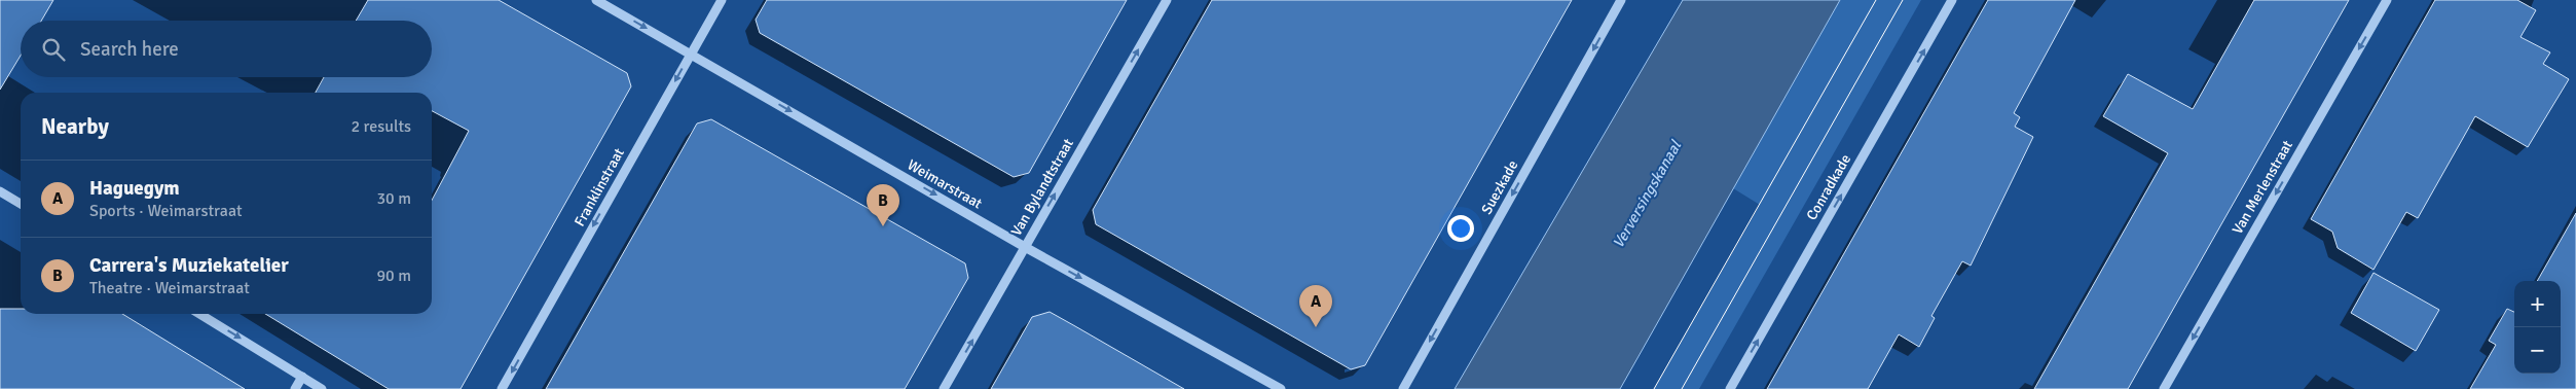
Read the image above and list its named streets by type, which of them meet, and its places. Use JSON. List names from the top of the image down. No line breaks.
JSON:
{"streets":{"street":["Weimarstraat","Franklinstraat","Van Bylandtstraat","Suezkade","Conradkade","Van Merlenstraat"]},"crossings":[["Weimarstraat","Franklinstraat"],["Weimarstraat","Van Bylandtstraat"]],"one_way":["Weimarstraat","Franklinstraat","Van Bylandtstraat","Suezkade","Conradkade","Van Merlenstraat"],"water":["Verversingskanaal"],"page":{"search":"Search here","heading":["Nearby","2 results"],"list":[{"mark":"A","name":"Haguegym","note":"Sports · Weimarstraat","value":"30 m"},{"mark":"B","name":"Carrera's Muziekatelier","note":"Theatre · Weimarstraat","value":"90 m"}],"pins":["B","A"],"map_buttons":["+","−"]}}
